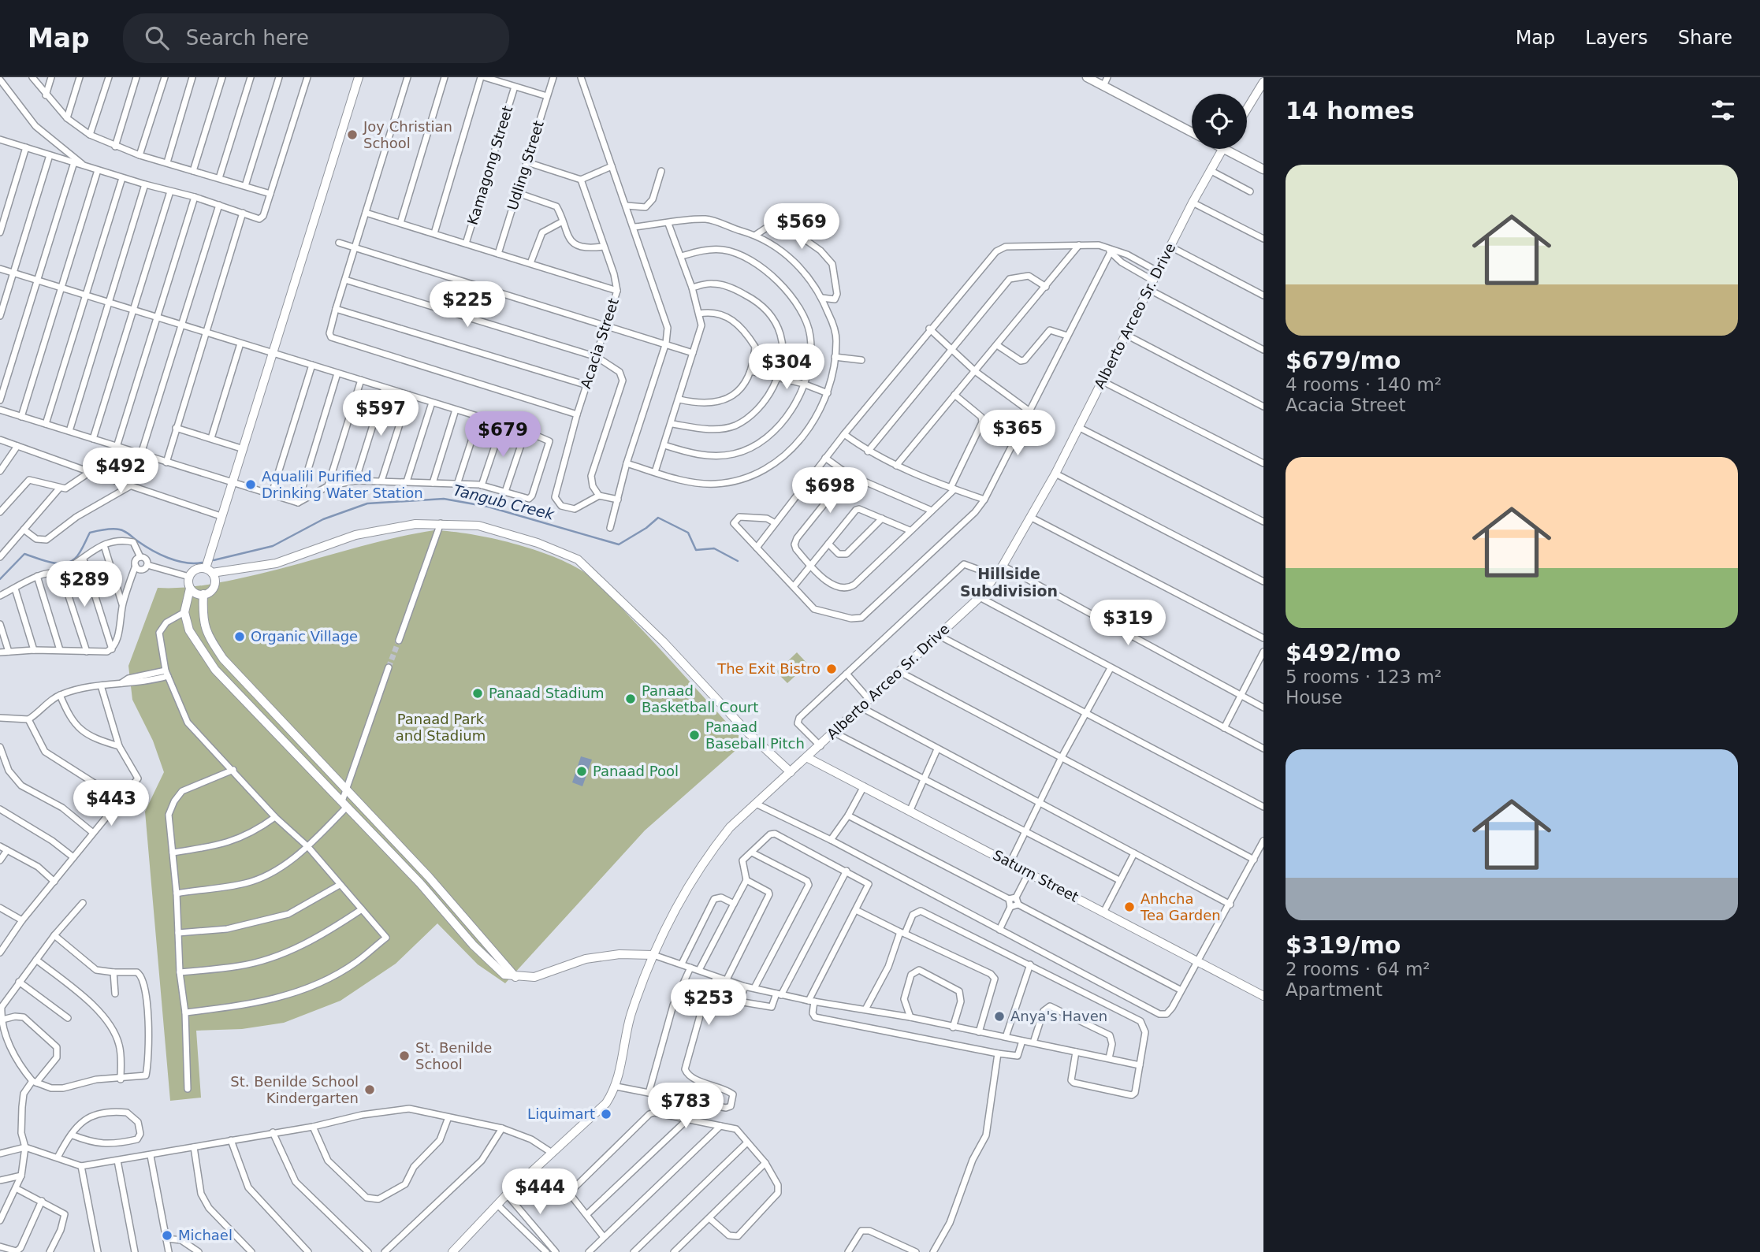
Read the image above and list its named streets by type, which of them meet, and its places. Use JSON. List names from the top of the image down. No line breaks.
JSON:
{"streets":{"street":["Kamagong Street","Udling Street","Alberto Arceo Sr. Drive","Acacia Street","Saturn Street"]},"crossings":[["Alberto Arceo Sr. Drive","Saturn Street"]],"districts":["Hillside Subdivision"],"water":["Tangub Creek"],"parks":["Panaad Park and Stadium"],"places":["Joy Christian School","Aqualili Purified Drinking Water Station","Organic Village","The Exit Bistro","Panaad Stadium","Panaad Basketball Court","Panaad Baseball Pitch","Panaad Pool","Anhcha Tea Garden","Anya's Haven","St. Benilde School","St. Benilde School Kindergarten","Liquimart","Michael"],"page":{"header":"Map","search":"Search here","nav":["Map","Layers","Share"],"heading":"14 homes","list":[{"name":"$679/mo","note":"4 rooms · 140 m² · Acacia Street"},{"name":"$492/mo","note":"5 rooms · 123 m² · House"},{"name":"$319/mo","note":"2 rooms · 64 m² · Apartment"}],"price":["$569","$225","$304","$597","$365","$679","$492","$698","$289","$319","$443","$253","$783","$444"]}}
